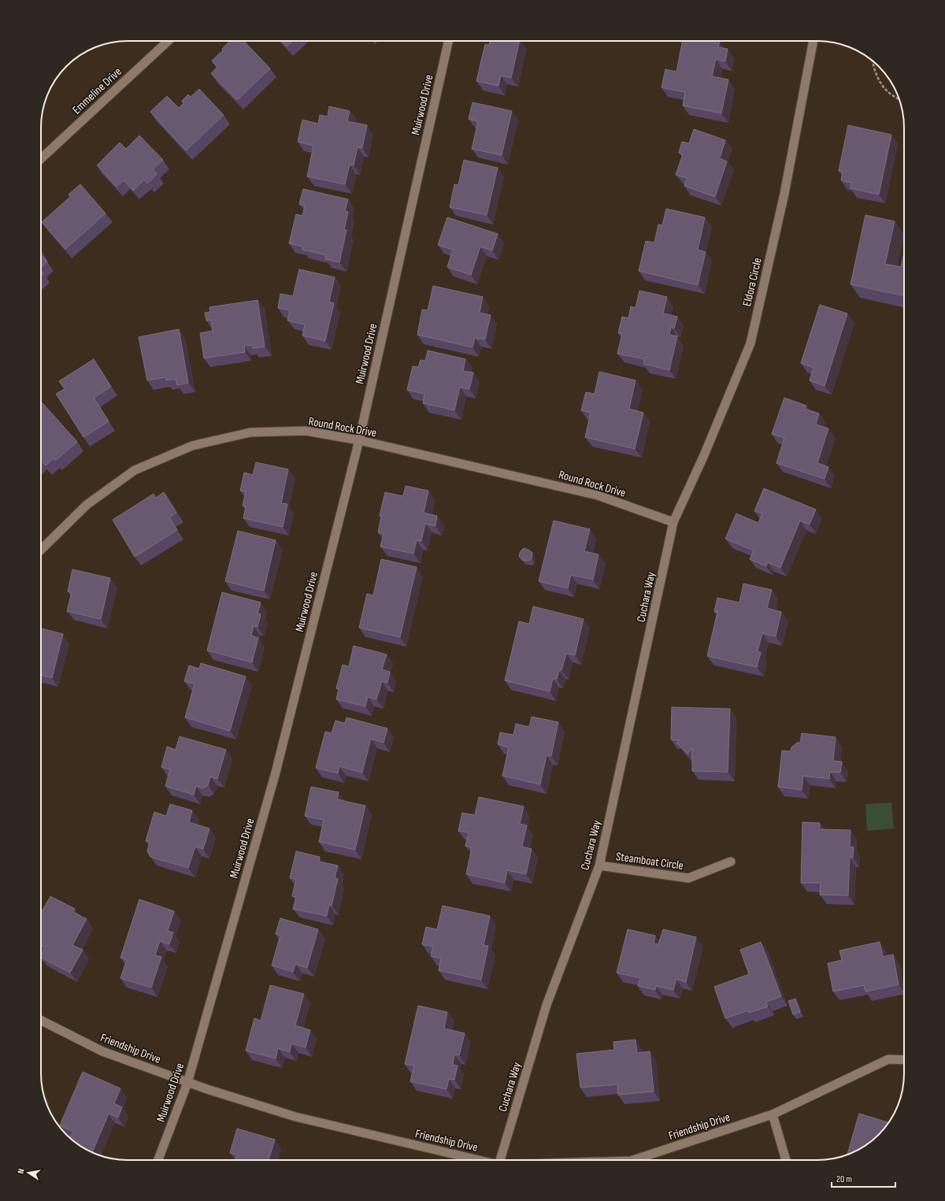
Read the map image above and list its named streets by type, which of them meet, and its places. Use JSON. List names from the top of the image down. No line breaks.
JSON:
{"streets":{"street":["Emmeline Drive","Muirwood Drive","Eldora Circle","Round Rock Drive","Cuchara Way","Steamboat Circle","Friendship Drive"]},"crossings":[["Muirwood Drive","Round Rock Drive"],["Muirwood Drive","Friendship Drive"],["Eldora Circle","Round Rock Drive"],["Eldora Circle","Cuchara Way"],["Round Rock Drive","Cuchara Way"],["Cuchara Way","Steamboat Circle"]],"scale_bar":"20 m","north":"left"}
